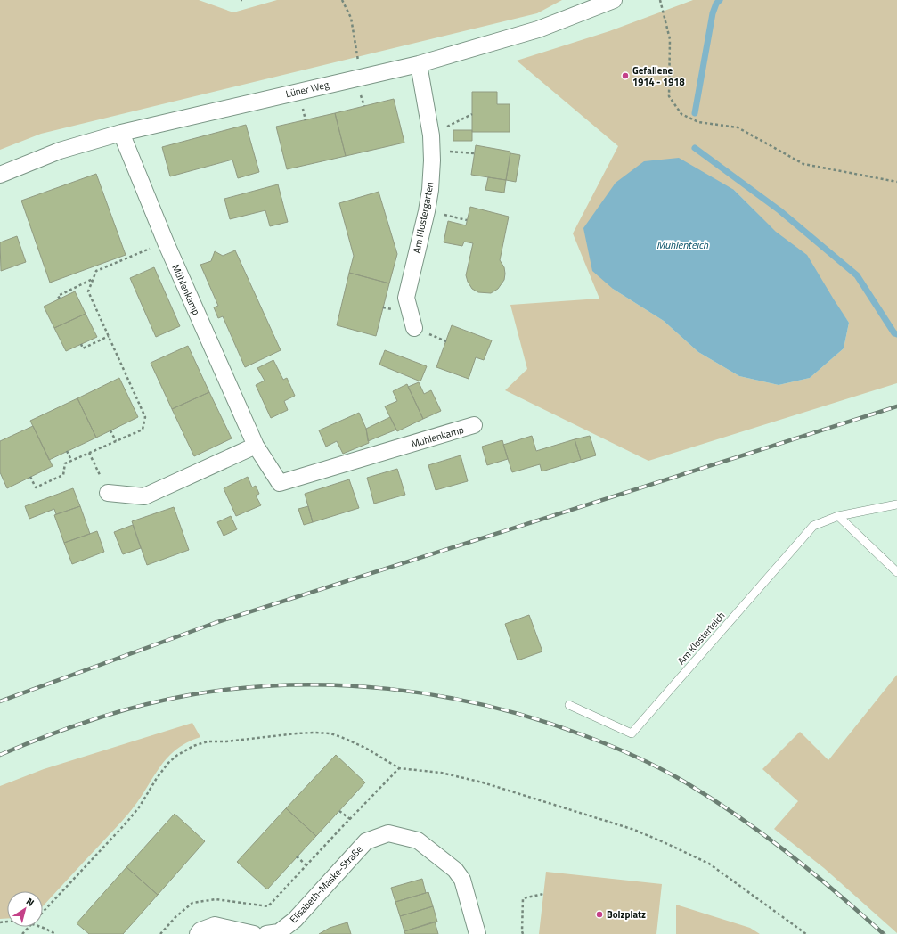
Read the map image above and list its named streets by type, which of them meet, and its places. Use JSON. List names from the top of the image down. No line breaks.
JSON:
{"streets":{"street":["Lüner Weg","Am Klostergarten","Mühlenkamp","Elisabeth-Maske-Straße"],"lane":["Am Klosterteich"]},"crossings":[["Lüner Weg","Am Klostergarten"],["Lüner Weg","Mühlenkamp"]],"water":["Mühlenteich"],"places":["Gefallene 1914 - 1918","Bolzplatz"],"north":"top right"}
